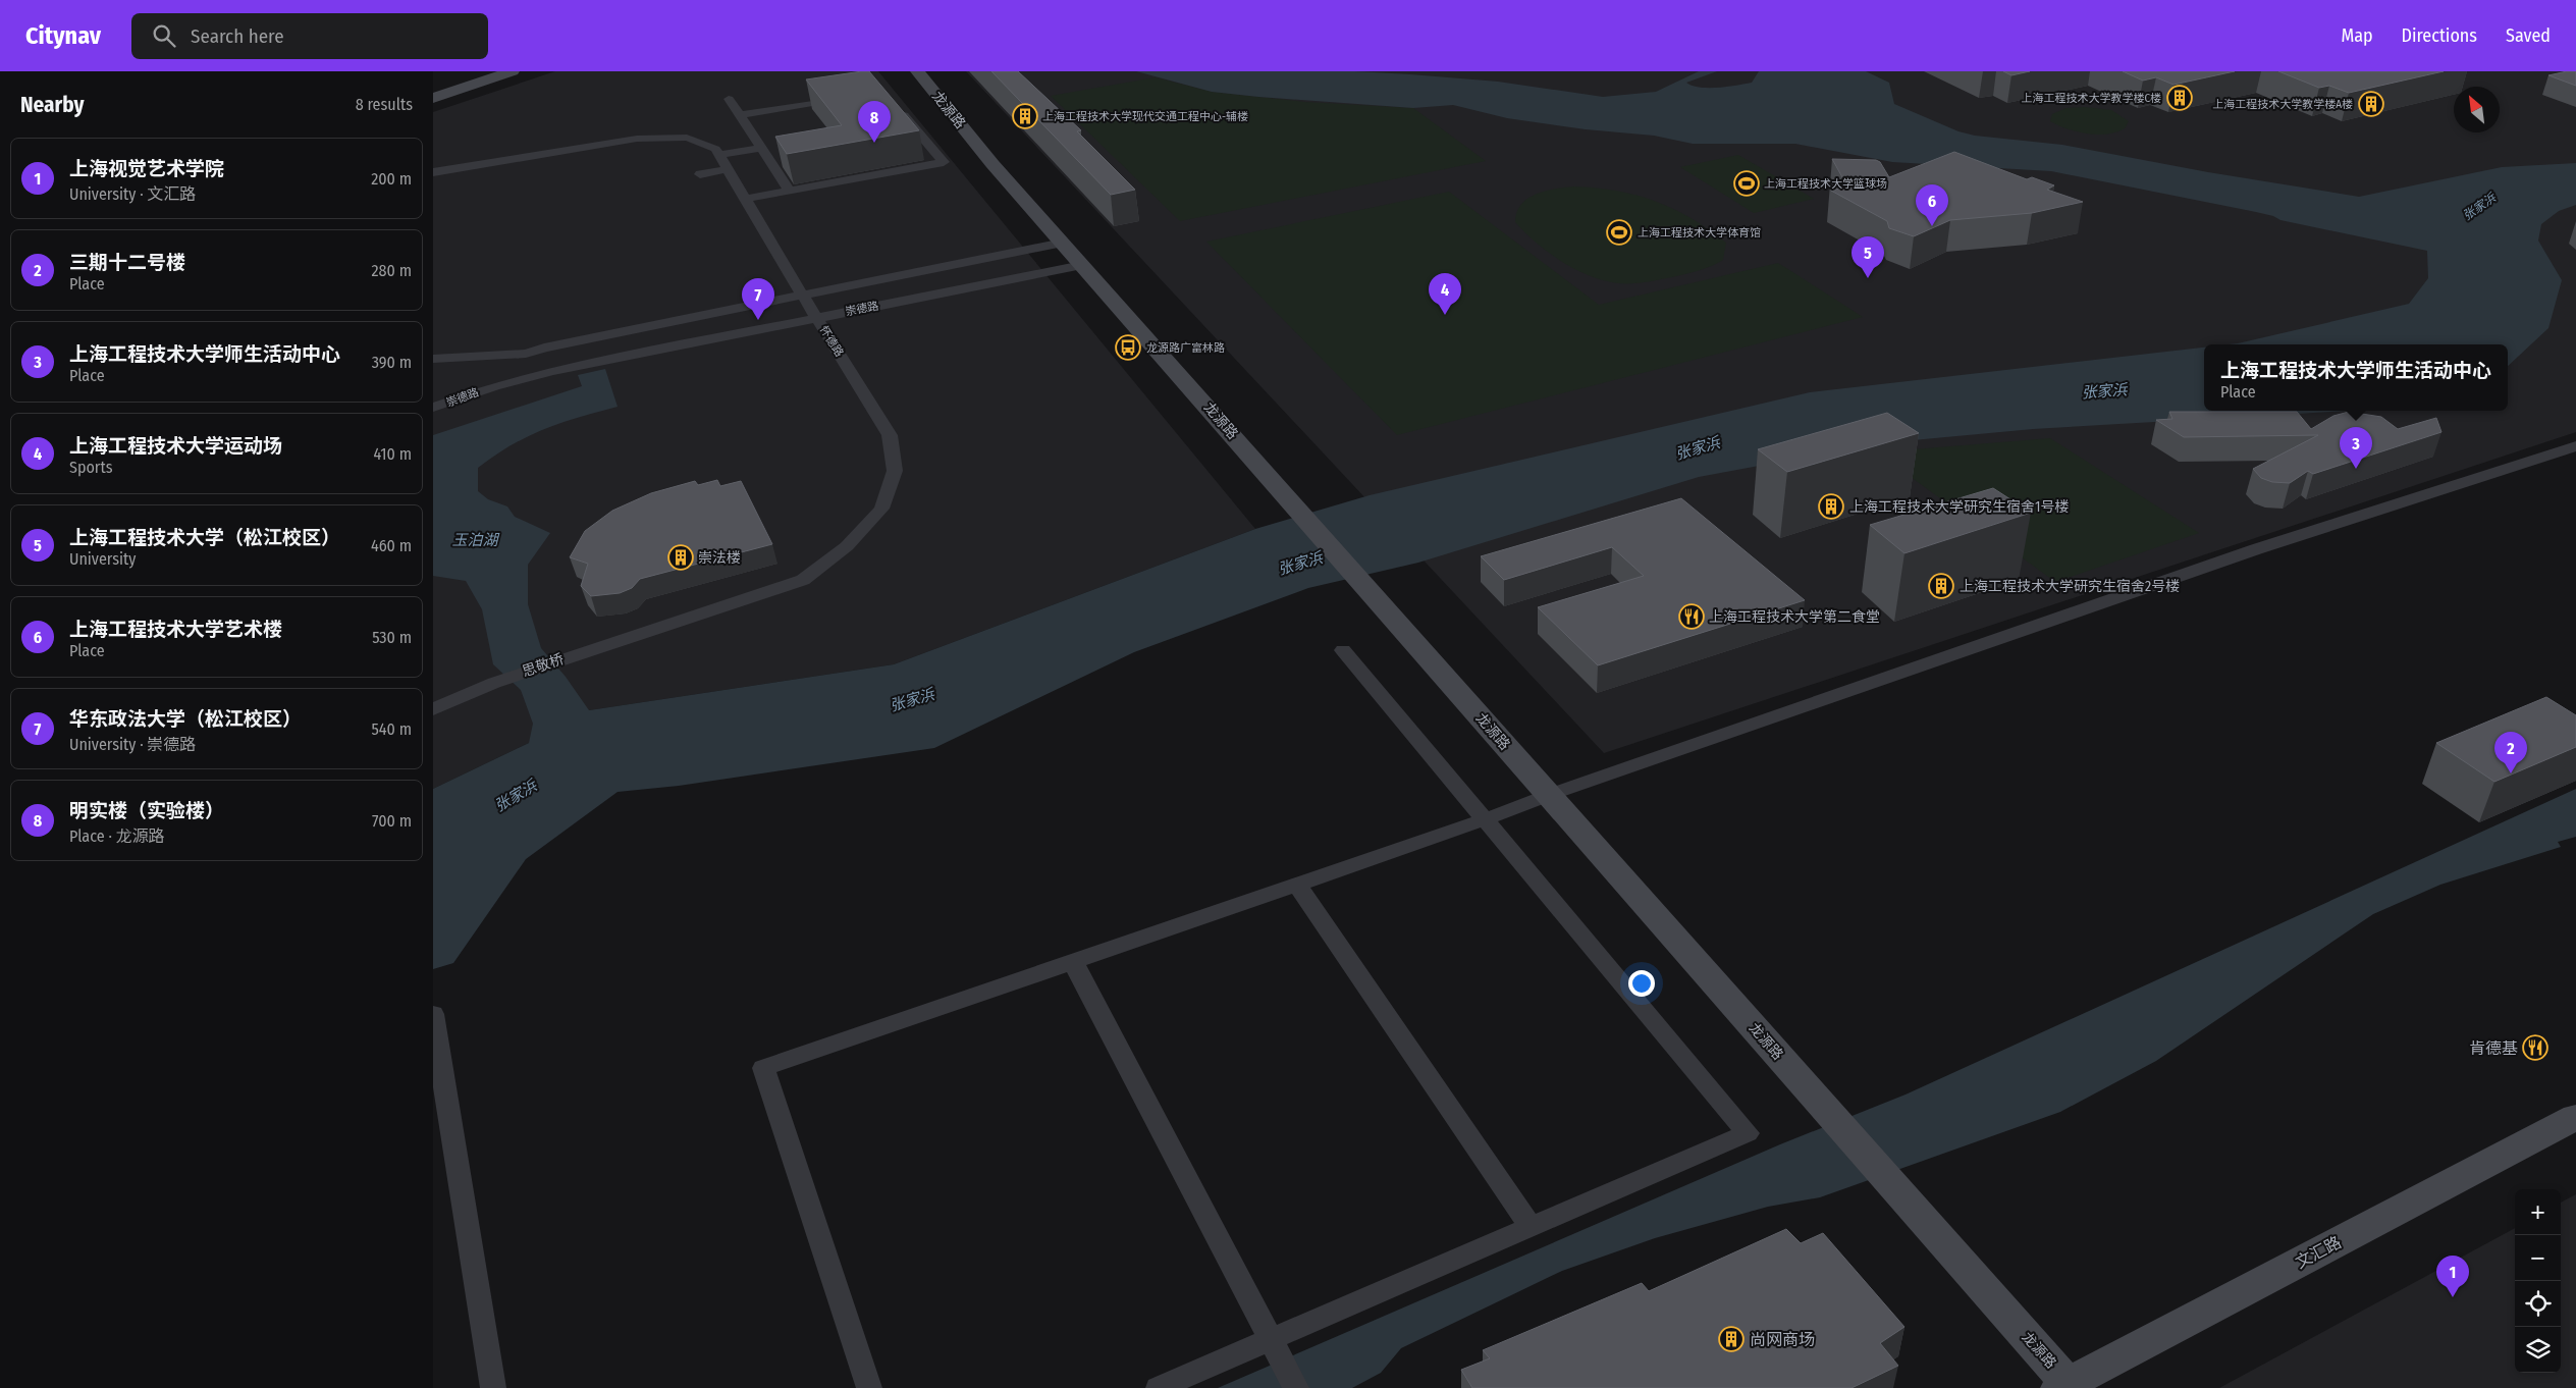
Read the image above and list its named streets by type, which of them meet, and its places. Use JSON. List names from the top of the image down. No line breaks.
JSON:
{"streets":{"main road":["龙源路","文汇路"],"street":["崇德路","怀德路","思敬桥"]},"crossings":[["龙源路","崇德路"],["龙源路","文汇路"],["崇德路","怀德路"],["怀德路","思敬桥"]],"water":["张家浜","玉泊湖"],"places":{"building":["上海工程技术大学教学楼C楼","上海工程技术大学教学楼A楼","上海工程技术大学现代交通工程中心-辅楼","上海工程技术大学研究生宿舍1号楼","崇法楼","上海工程技术大学研究生宿舍2号楼","尚网商场"],"sports":["上海工程技术大学篮球场","上海工程技术大学体育馆"],"bus stop":["龙源路广富林路"],"restaurant":["上海工程技术大学第二食堂","肯德基"]},"north":"top left","page":{"header":"Citynav","search":"Search here","nav":["Map","Directions","Saved"],"heading":["Nearby","8 results"],"pins":["8","6","5","4","7","3","2","1"],"list":[{"mark":"1","name":"上海视觉艺术学院","note":"University · 文汇路","value":"200 m"},{"mark":"2","name":"三期十二号楼","note":"Place","value":"280 m"},{"mark":"3","name":"上海工程技术大学师生活动中心","note":"Place","value":"390 m"},{"mark":"4","name":"上海工程技术大学运动场","note":"Sports","value":"410 m"},{"mark":"5","name":"上海工程技术大学（松江校区）","note":"University","value":"460 m"},{"mark":"6","name":"上海工程技术大学艺术楼","note":"Place","value":"530 m"},{"mark":"7","name":"华东政法大学（松江校区）","note":"University · 崇德路","value":"540 m"},{"mark":"8","name":"明实楼（实验楼）","note":"Place · 龙源路","value":"700 m"}],"popup":["上海工程技术大学师生活动中心","Place"],"map_buttons":["+","−"]}}
